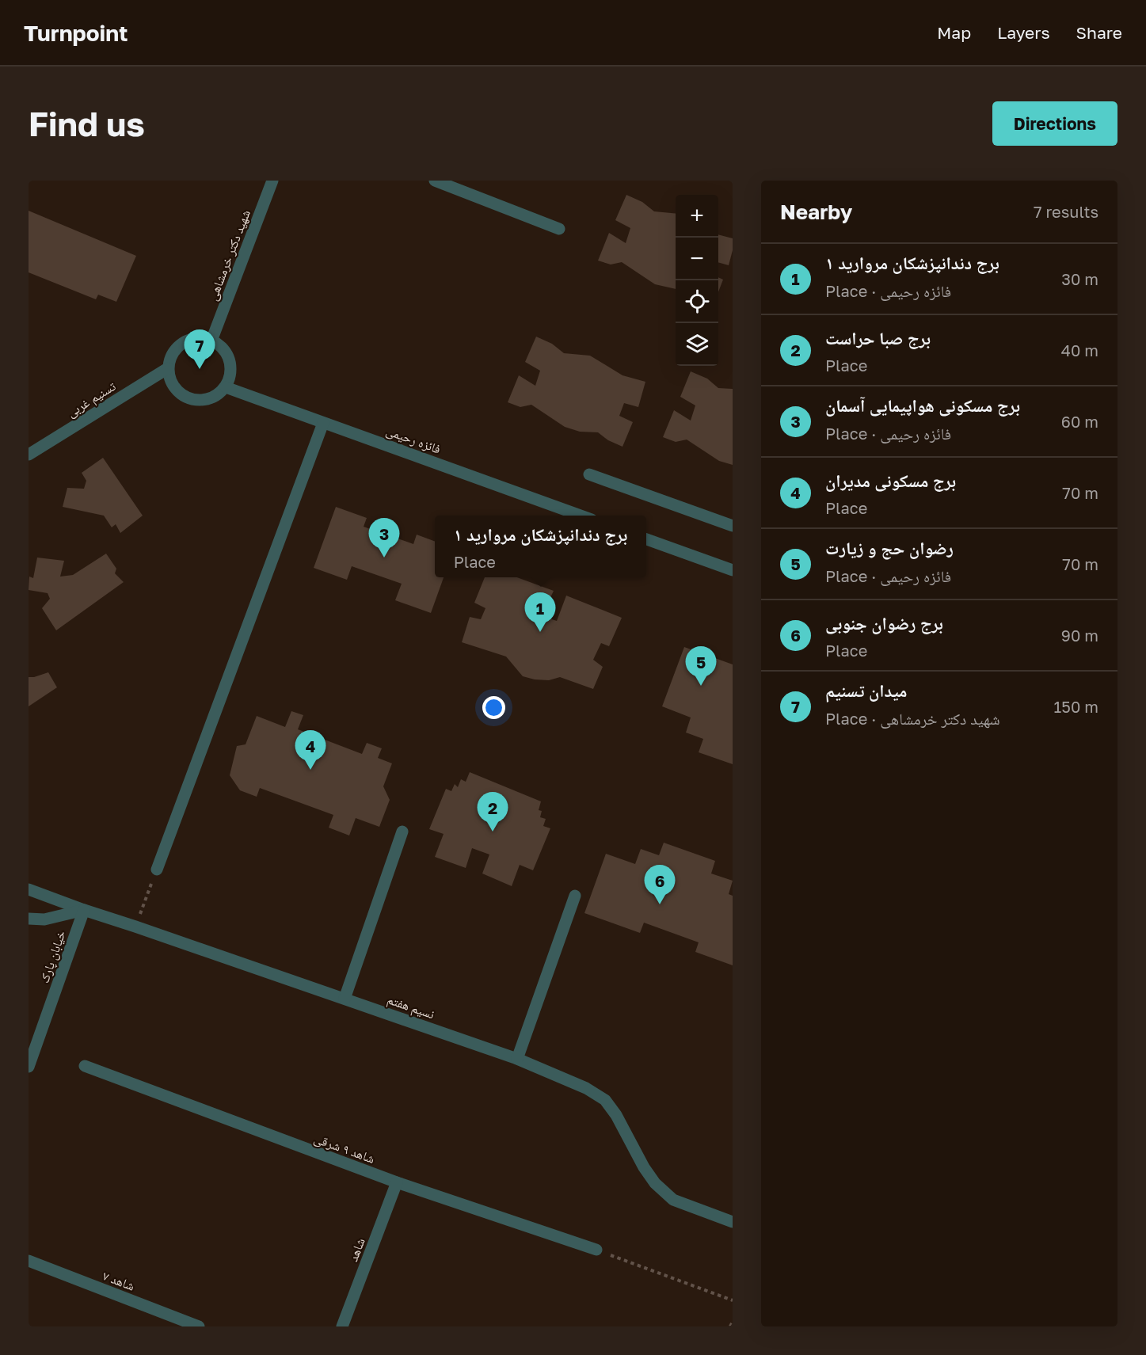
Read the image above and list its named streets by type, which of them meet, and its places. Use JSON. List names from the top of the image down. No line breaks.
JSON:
{"streets":{"street":["شهید دکتر خرمشاهی","تسنیم غربی","فائزه رحیمی","خیابان پارک","نسیم هفتم","شاهد ۹ شرقی","شاهد","شاهد ۷"]},"crossings":[["شهید دکتر خرمشاهی","تسنیم غربی"],["شهید دکتر خرمشاهی","فائزه رحیمی"],["تسنیم غربی","فائزه رحیمی"],["خیابان پارک","نسیم هفتم"],["شاهد ۹ شرقی","شاهد"]],"page":{"header":"Turnpoint","nav":["Map","Layers","Share"],"buttons":"Directions","title":"Find us","heading":["Nearby","7 results"],"map_buttons":["+","−"],"list":[{"mark":"1","name":"برج دندانپزشکان مروارید ۱","note":"Place · فائزه رحیمی","value":"30 m"},{"mark":"2","name":"برج صبا حراست","note":"Place","value":"40 m"},{"mark":"3","name":"برج مسکونی هواپیمایی آسمان","note":"Place · فائزه رحیمی","value":"60 m"},{"mark":"4","name":"برج مسکونی مدیران","note":"Place","value":"70 m"},{"mark":"5","name":"رضوان حج و زیارت","note":"Place · فائزه رحیمی","value":"70 m"},{"mark":"6","name":"برج رضوان جنوبی","note":"Place","value":"90 m"},{"mark":"7","name":"میدان تسنیم","note":"Place · شهید دکتر خرمشاهی","value":"150 m"}],"pins":["7","3","1","5","4","2","6"],"popup":["برج دندانپزشکان مروارید ۱","Place"]}}
